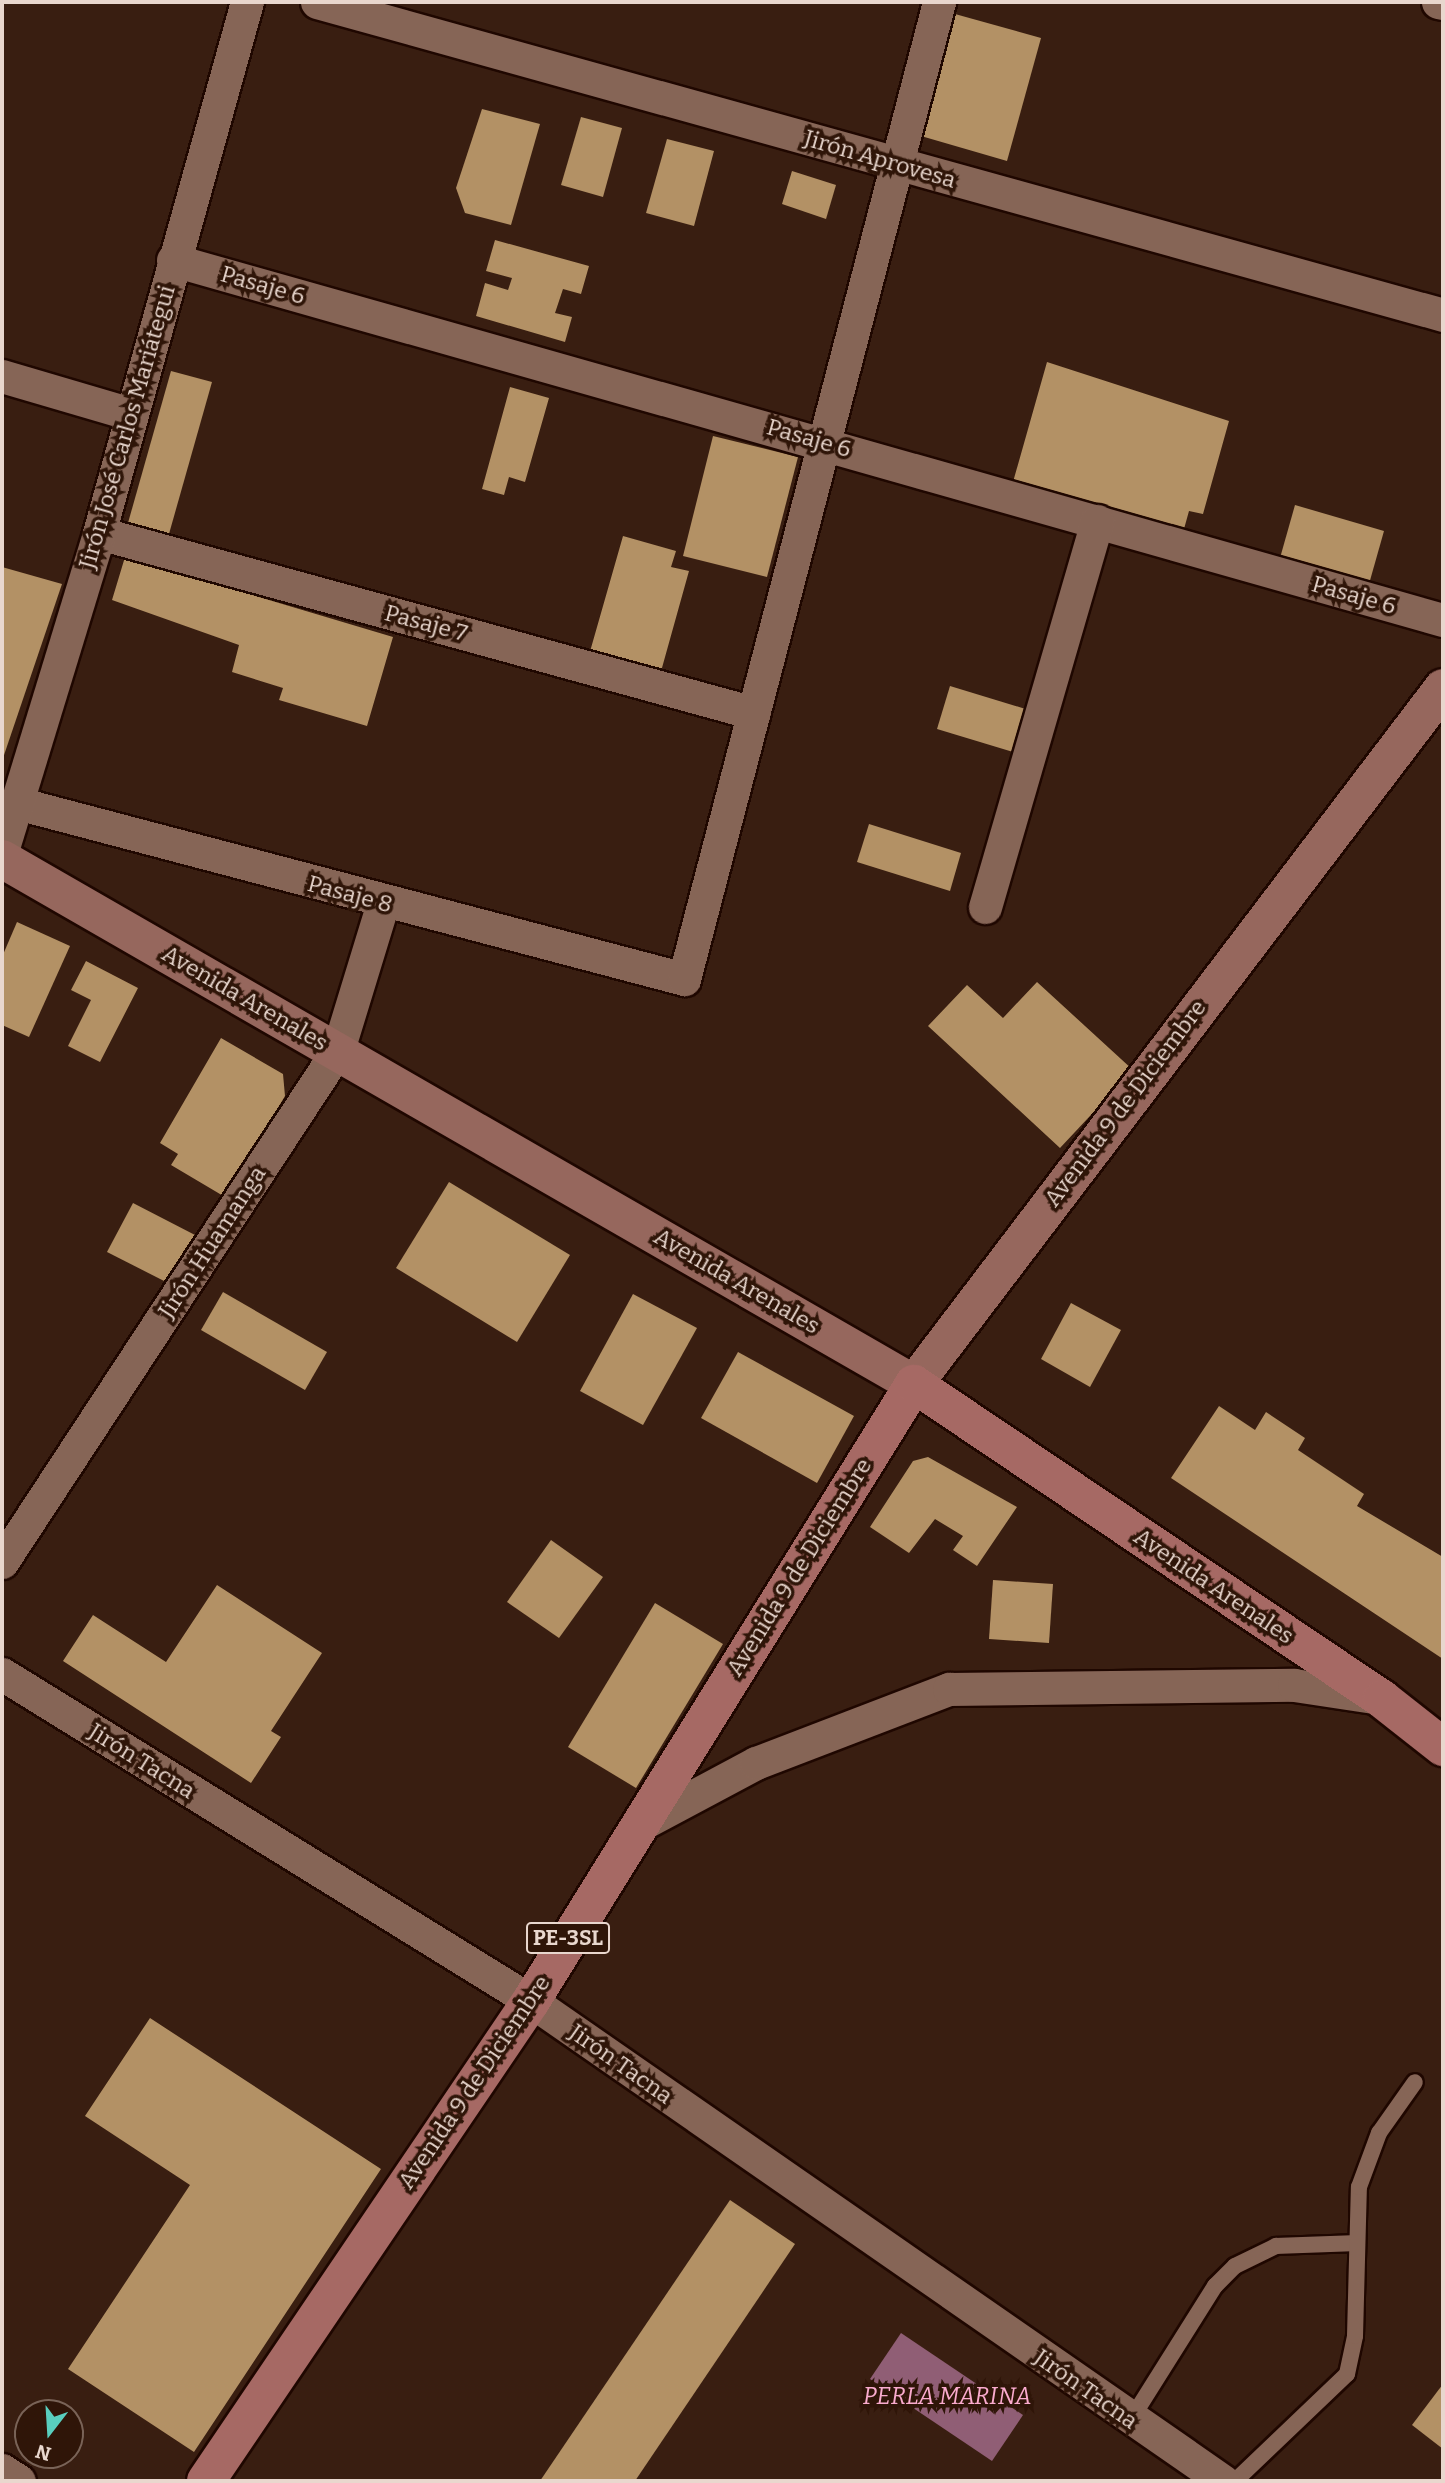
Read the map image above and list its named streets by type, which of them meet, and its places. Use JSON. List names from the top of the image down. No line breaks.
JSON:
{"streets":{"main road":["Avenida Arenales","Avenida 9 de Diciembre","PE-3SL"],"street":["Jirón Aprovesa","Pasaje 6","Jirón José Carlos Mariátegui","Pasaje 7","Pasaje 8","Jirón Huamanga","Jirón Tacna"]},"crossings":[["Pasaje 6","Jirón José Carlos Mariátegui"],["Jirón José Carlos Mariátegui","Pasaje 7"],["Jirón José Carlos Mariátegui","Pasaje 8"],["Pasaje 7","Pasaje 8"],["Pasaje 8","Jirón Huamanga"],["Avenida Arenales","Avenida 9 de Diciembre"],["Avenida Arenales","Jirón Huamanga"],["Avenida 9 de Diciembre","Jirón Tacna"]],"water":["PERLA MARINA"],"north":"bottom"}
